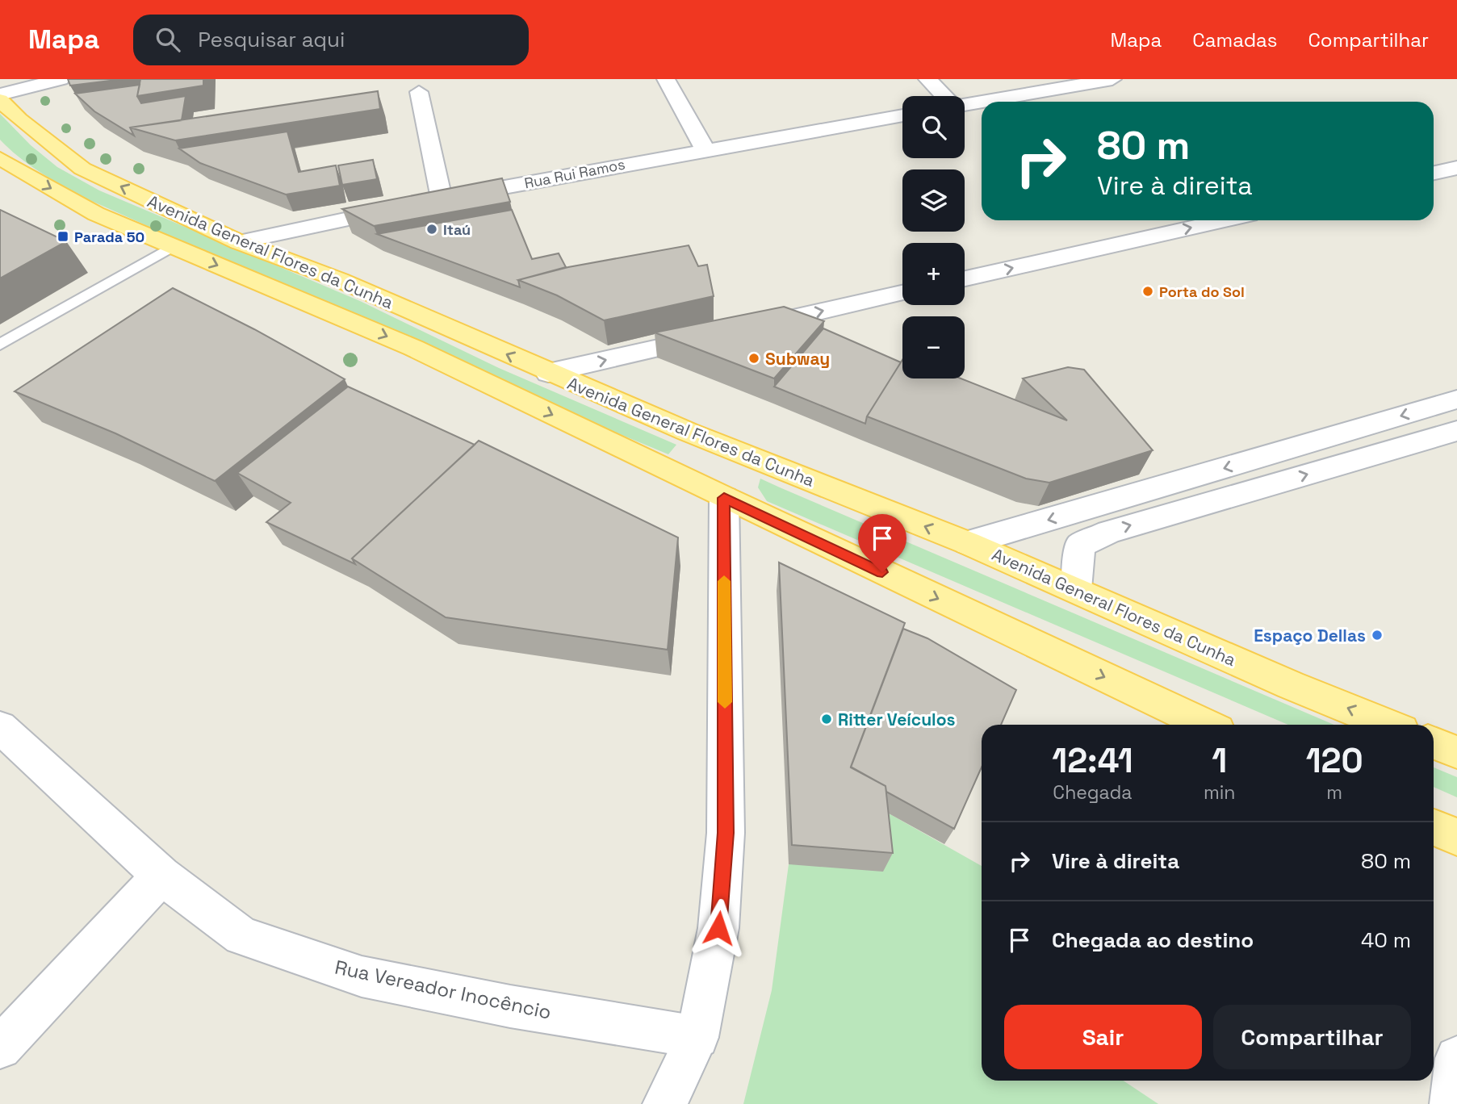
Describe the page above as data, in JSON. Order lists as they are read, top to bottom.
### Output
{
  "streets": {
    "main road": ["Avenida General Flores da Cunha"],
    "street": ["Rua Rui Ramos", "Rua Vereador Inocêncio"]
  },
  "crossings": [
    ["Rua Rui Ramos", "Avenida General Flores da Cunha"]
  ],
  "places": {
    "other": [
      "Itaú",
      "Porta do Sol",
      "Subway",
      "Espaço Dellas",
      "Ritter Veículos"
    ],
    "transit": ["Parada 50"]
  },
  "page": {
    "header": "Mapa",
    "search": "Pesquisar aqui",
    "nav": ["Mapa", "Camadas", "Compartilhar"],
    "map_buttons": ["+", "−"],
    "turn": ["80 m", "Vire à direita"],
    "eta": [
      "12:41",
      "Chegada",
      "1",
      "min",
      "120",
      "m"
    ],
    "list": [
      {
        "name": "Vire à direita",
        "value": "80 m"
      },
      {
        "name": "Chegada ao destino",
        "value": "40 m"
      }
    ],
    "buttons": ["Sair", "Compartilhar"]
  }
}
